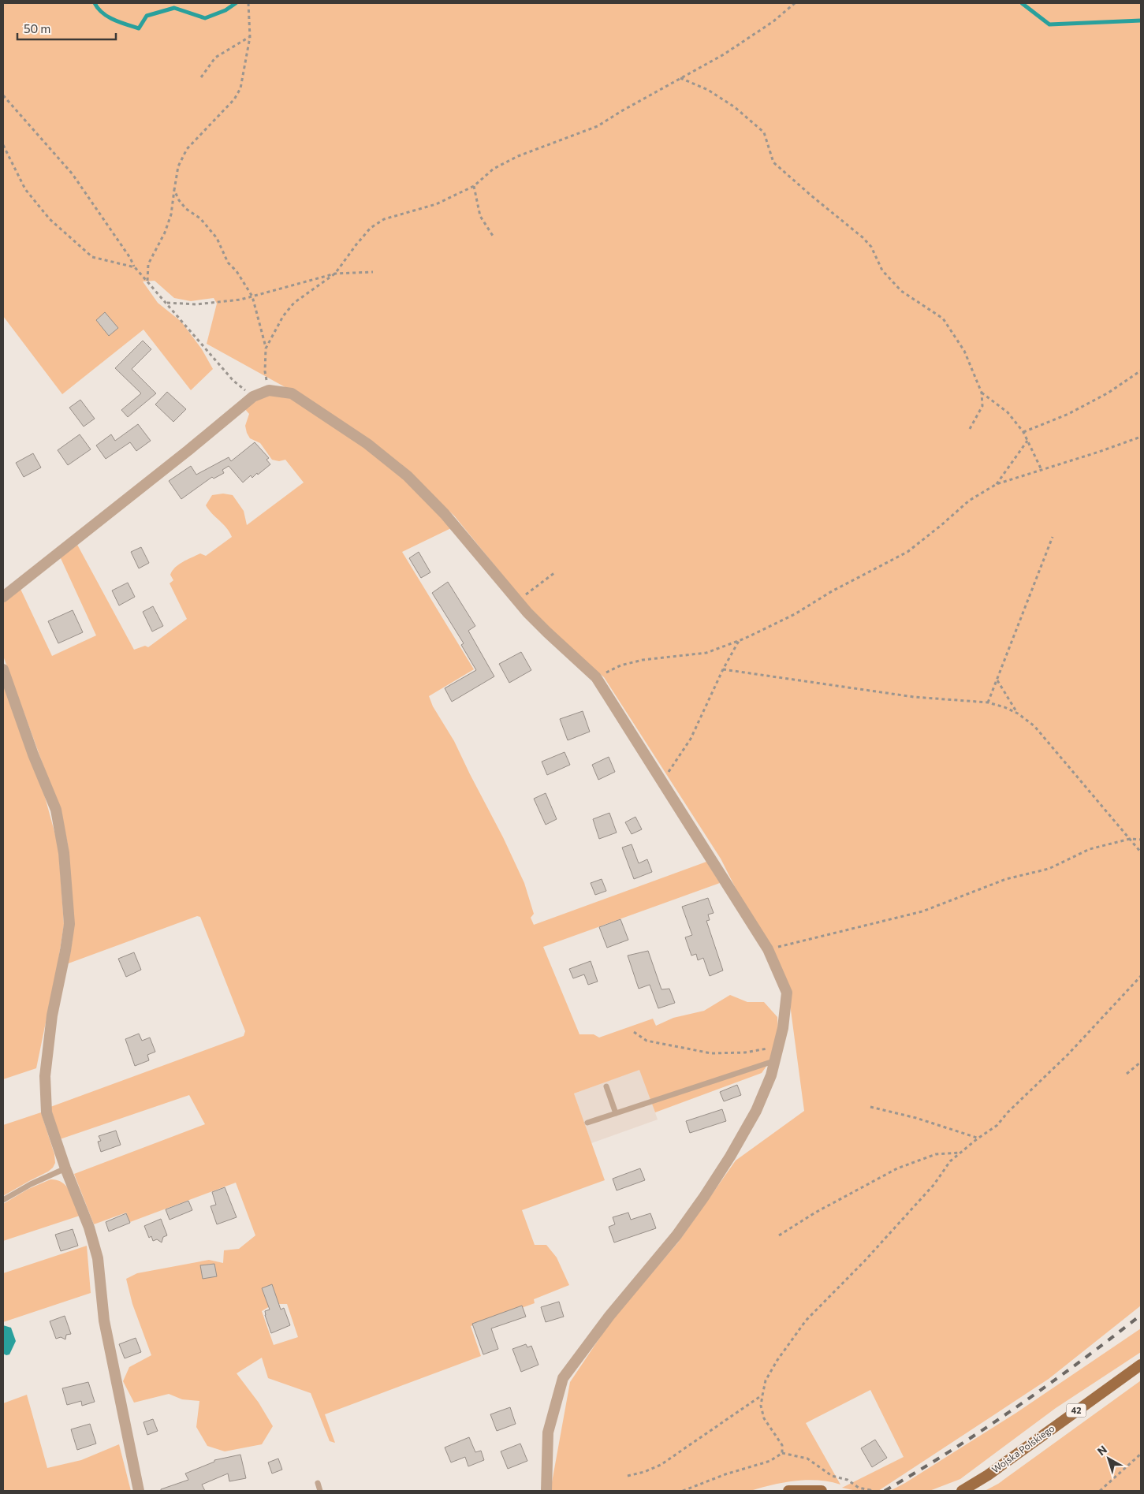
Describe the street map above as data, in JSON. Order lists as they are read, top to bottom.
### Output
{
  "streets": {
    "main road": ["42", "Wojska Polskiego"]
  },
  "scale_bar": "50 m",
  "north": "top left"
}
